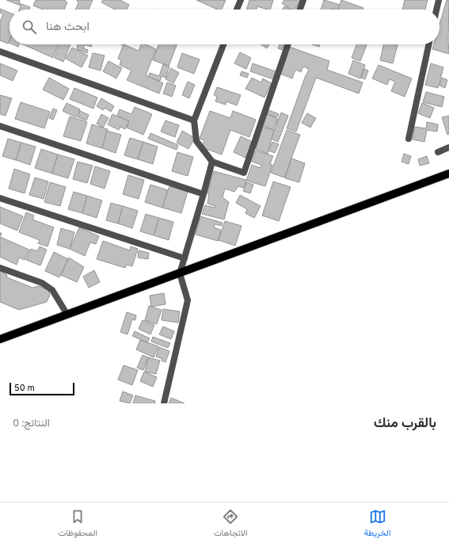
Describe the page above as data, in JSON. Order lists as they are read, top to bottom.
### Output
{
  "scale_bar": "50 m",
  "page": {
    "search": "ابحث هنا",
    "scale": "50 m",
    "heading": ["بالقرب منك", "النتائج: 0"],
    "nav": ["الخريطة", "الاتجاهات", "المحفوظات"]
  }
}
